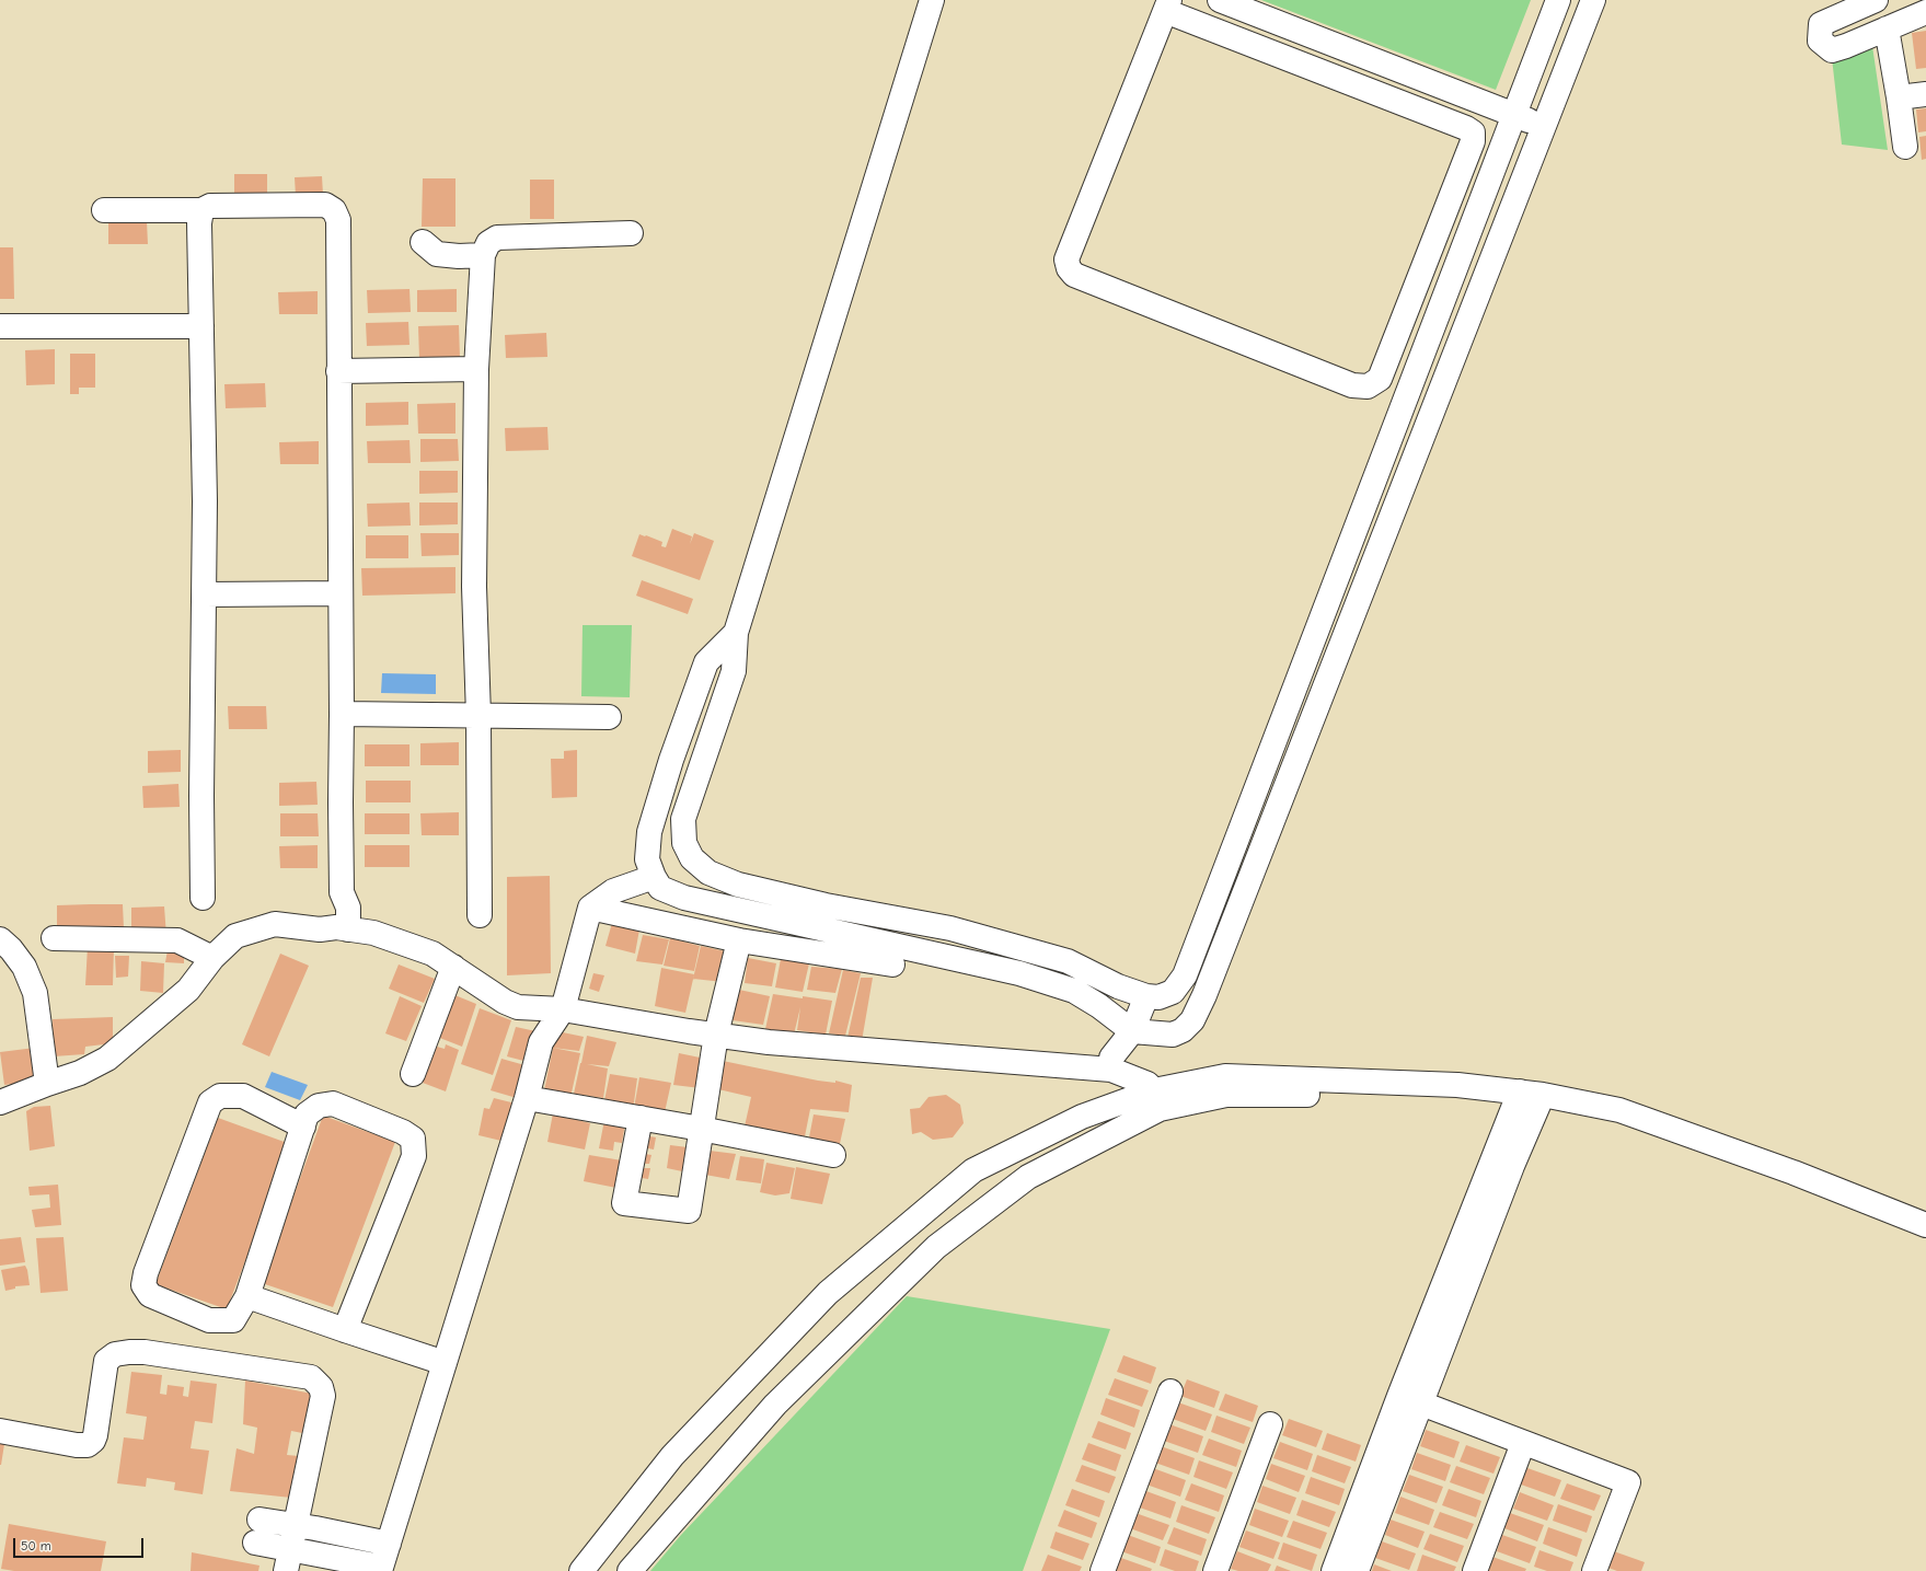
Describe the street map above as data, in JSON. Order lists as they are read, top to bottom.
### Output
{
  "scale_bar": "50 m"
}
